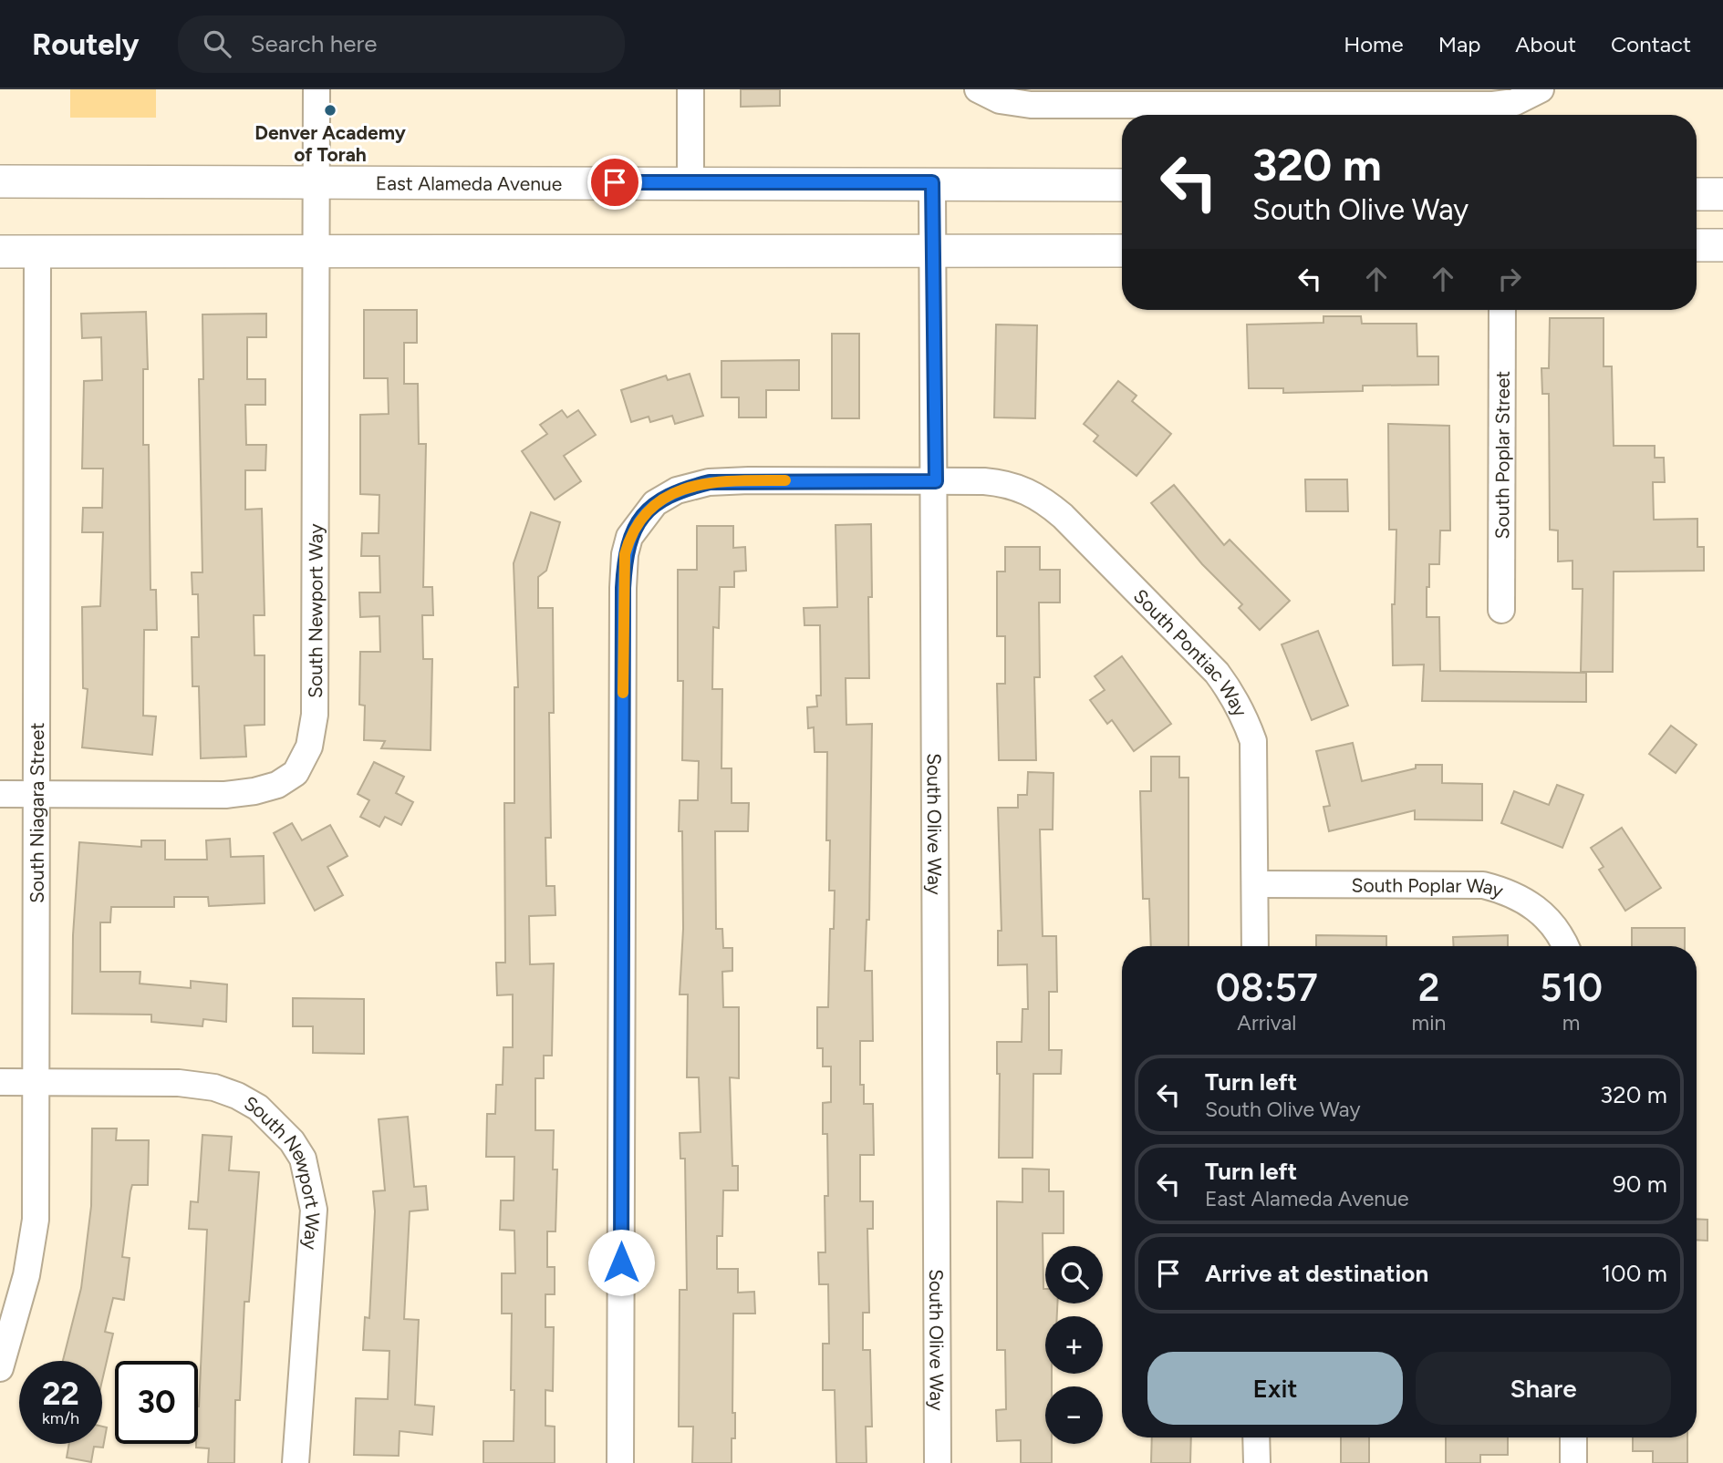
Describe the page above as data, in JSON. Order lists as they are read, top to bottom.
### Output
{
  "streets": {
    "main road": ["East Alameda Avenue"],
    "street": [
      "South Poplar Street",
      "South Newport Way",
      "South Pontiac Way",
      "South Niagara Street",
      "South Olive Way",
      "South Poplar Way"
    ]
  },
  "crossings": [
    ["East Alameda Avenue", "South Newport Way"],
    ["East Alameda Avenue", "South Olive Way"],
    ["South Newport Way", "South Niagara Street"],
    ["South Pontiac Way", "South Olive Way"],
    ["South Pontiac Way", "South Poplar Way"]
  ],
  "places": ["Denver Academy of Torah"],
  "page": {
    "header": "Routely",
    "search": "Search here",
    "nav": [
      "Home",
      "Map",
      "About",
      "Contact"
    ],
    "turn": ["320 m", "South Olive Way"],
    "eta": [
      "08:57",
      "Arrival",
      "2",
      "min",
      "510",
      "m"
    ],
    "list": [
      {
        "name": "Turn left",
        "note": "South Olive Way",
        "value": "320 m"
      },
      {
        "name": "Turn left",
        "note": "East Alameda Avenue",
        "value": "90 m"
      },
      {
        "name": "Arrive at destination",
        "value": "100 m"
      }
    ],
    "map_buttons": ["+", "−"],
    "buttons": ["Exit", "Share"],
    "speed": "22 km/h",
    "limit": "30"
  }
}
